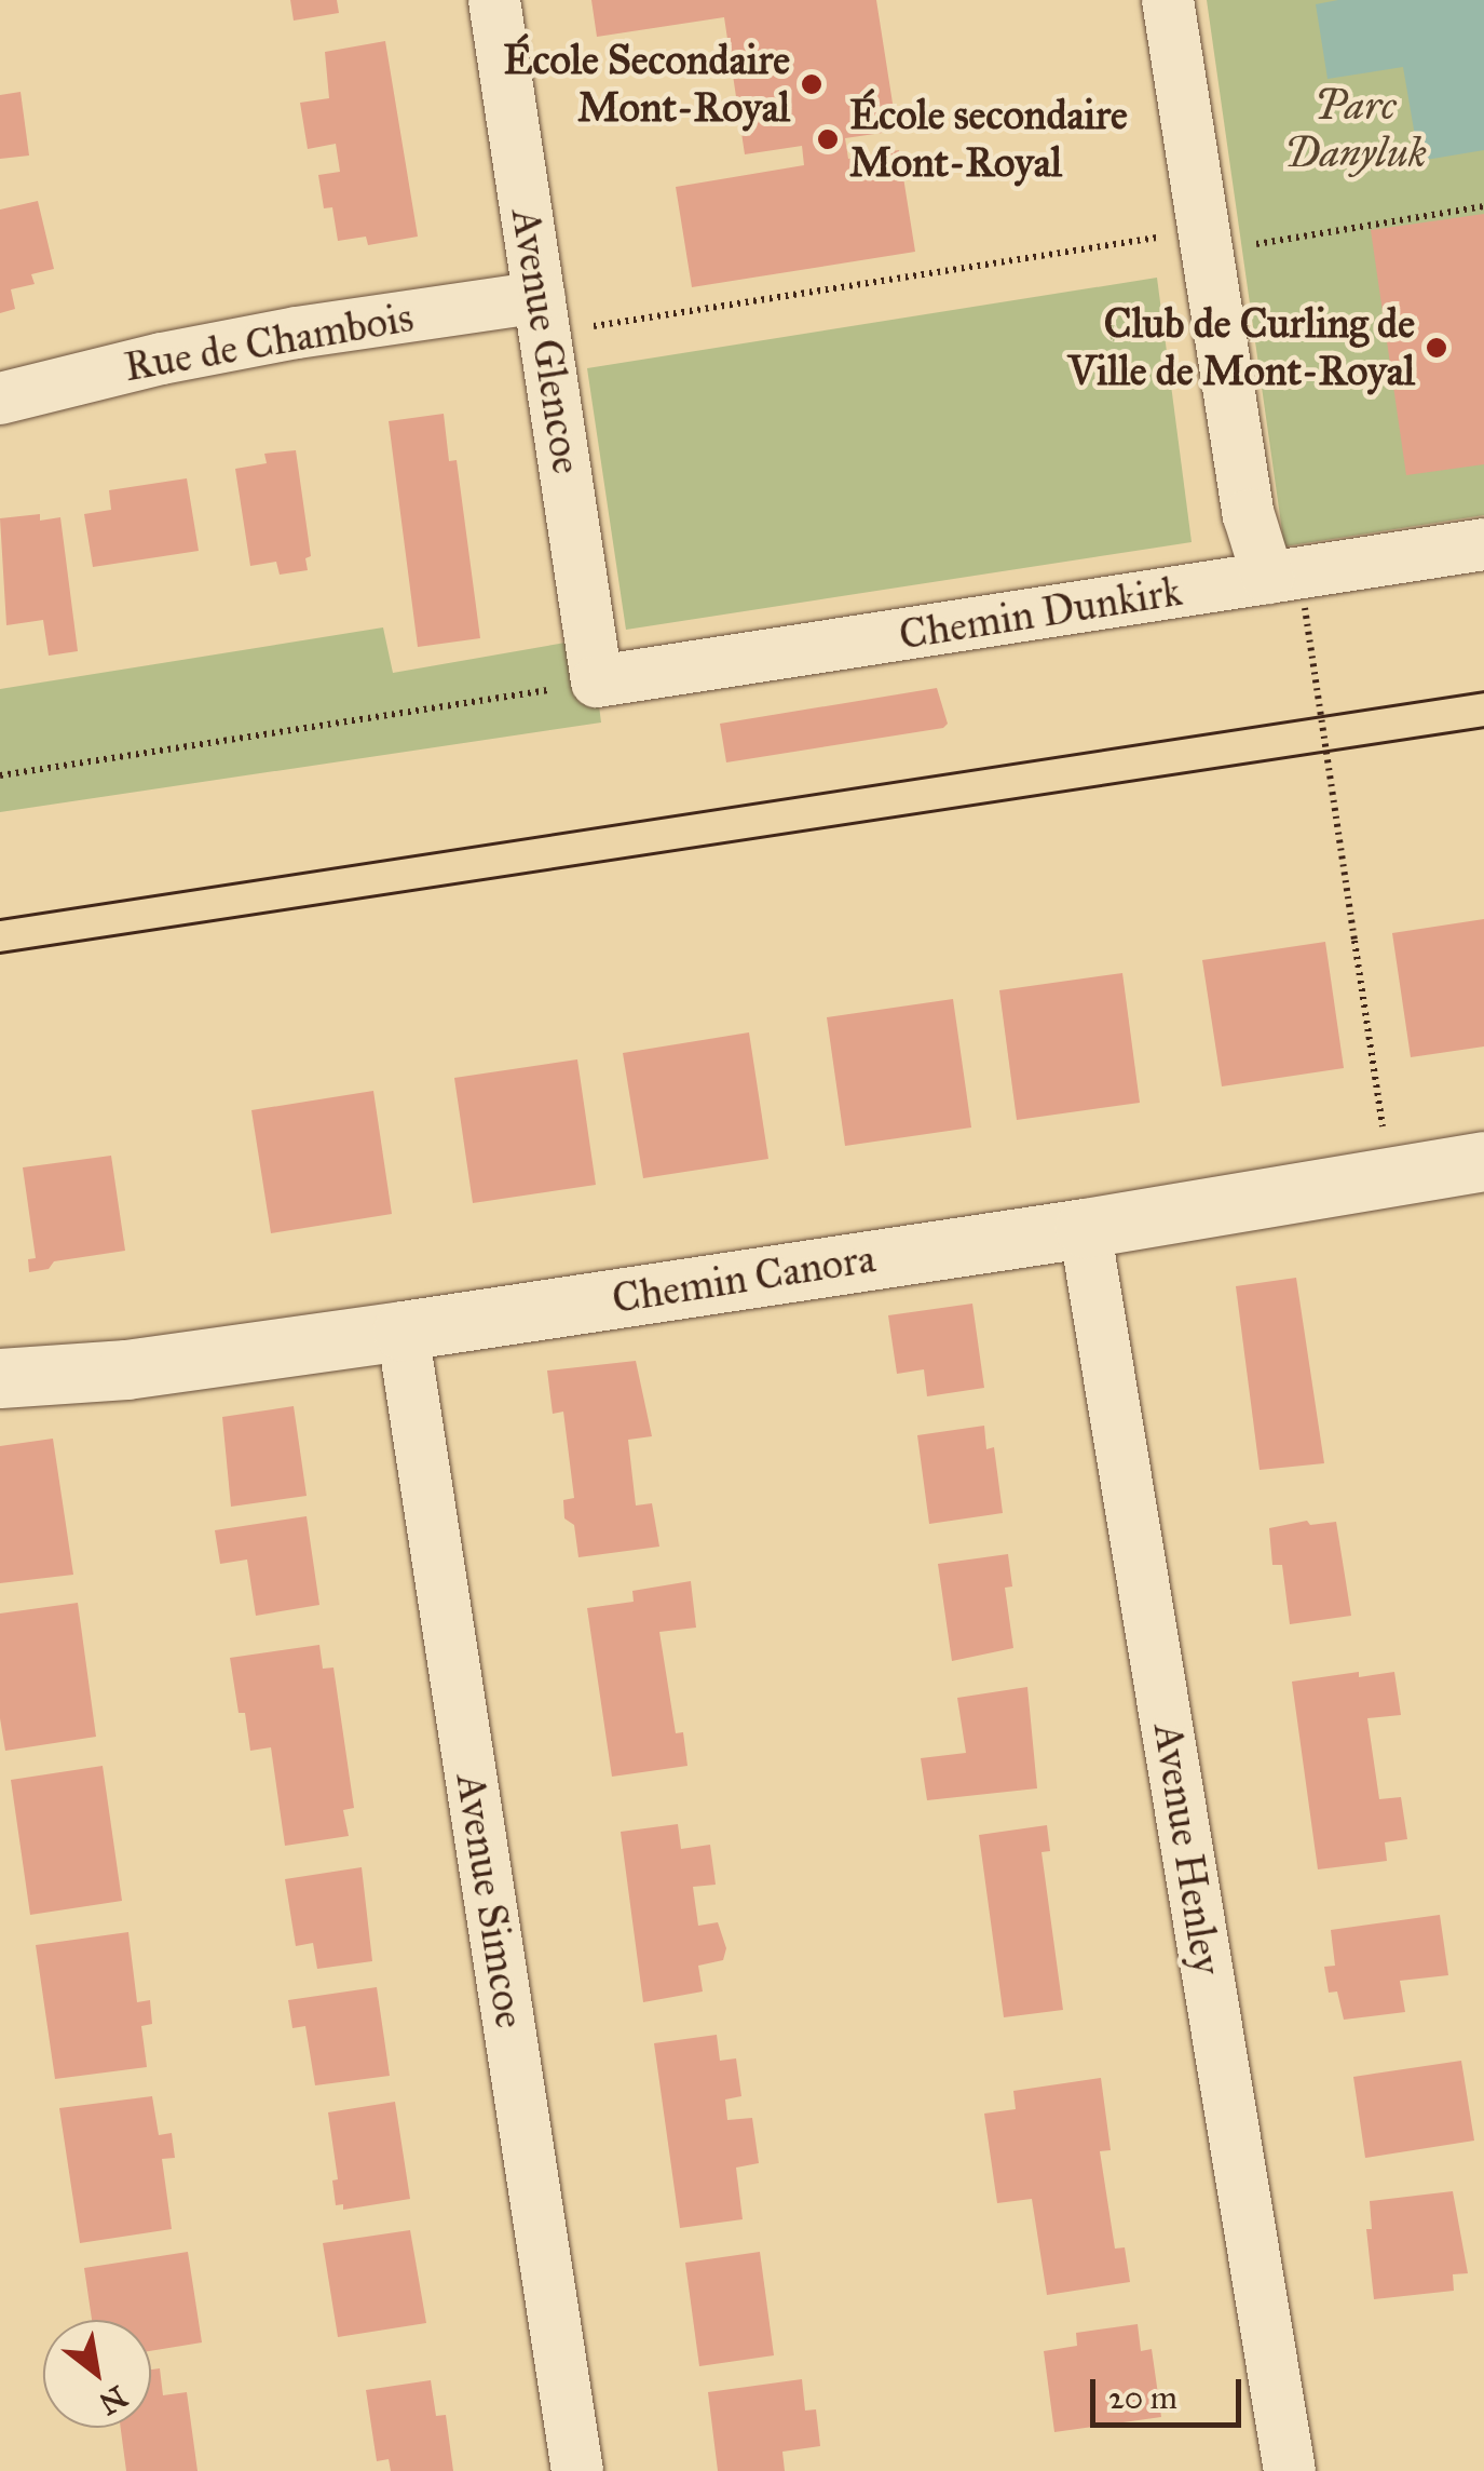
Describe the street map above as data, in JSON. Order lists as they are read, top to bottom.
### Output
{
  "streets": {
    "street": [
      "Avenue Glencoe",
      "Rue de Chambois",
      "Chemin Dunkirk",
      "Chemin Canora",
      "Avenue Henley",
      "Avenue Simcoe"
    ]
  },
  "crossings": [
    ["Avenue Glencoe", "Rue de Chambois"],
    ["Avenue Glencoe", "Chemin Dunkirk"],
    ["Chemin Canora", "Avenue Henley"],
    ["Chemin Canora", "Avenue Simcoe"]
  ],
  "parks": ["Parc Danyluk"],
  "places": ["École Secondaire Mont-Royal", "École secondaire Mont-Royal", "Club de Curling de Ville de Mont-Royal"],
  "scale_bar": "20 m",
  "north": "bottom right"
}
